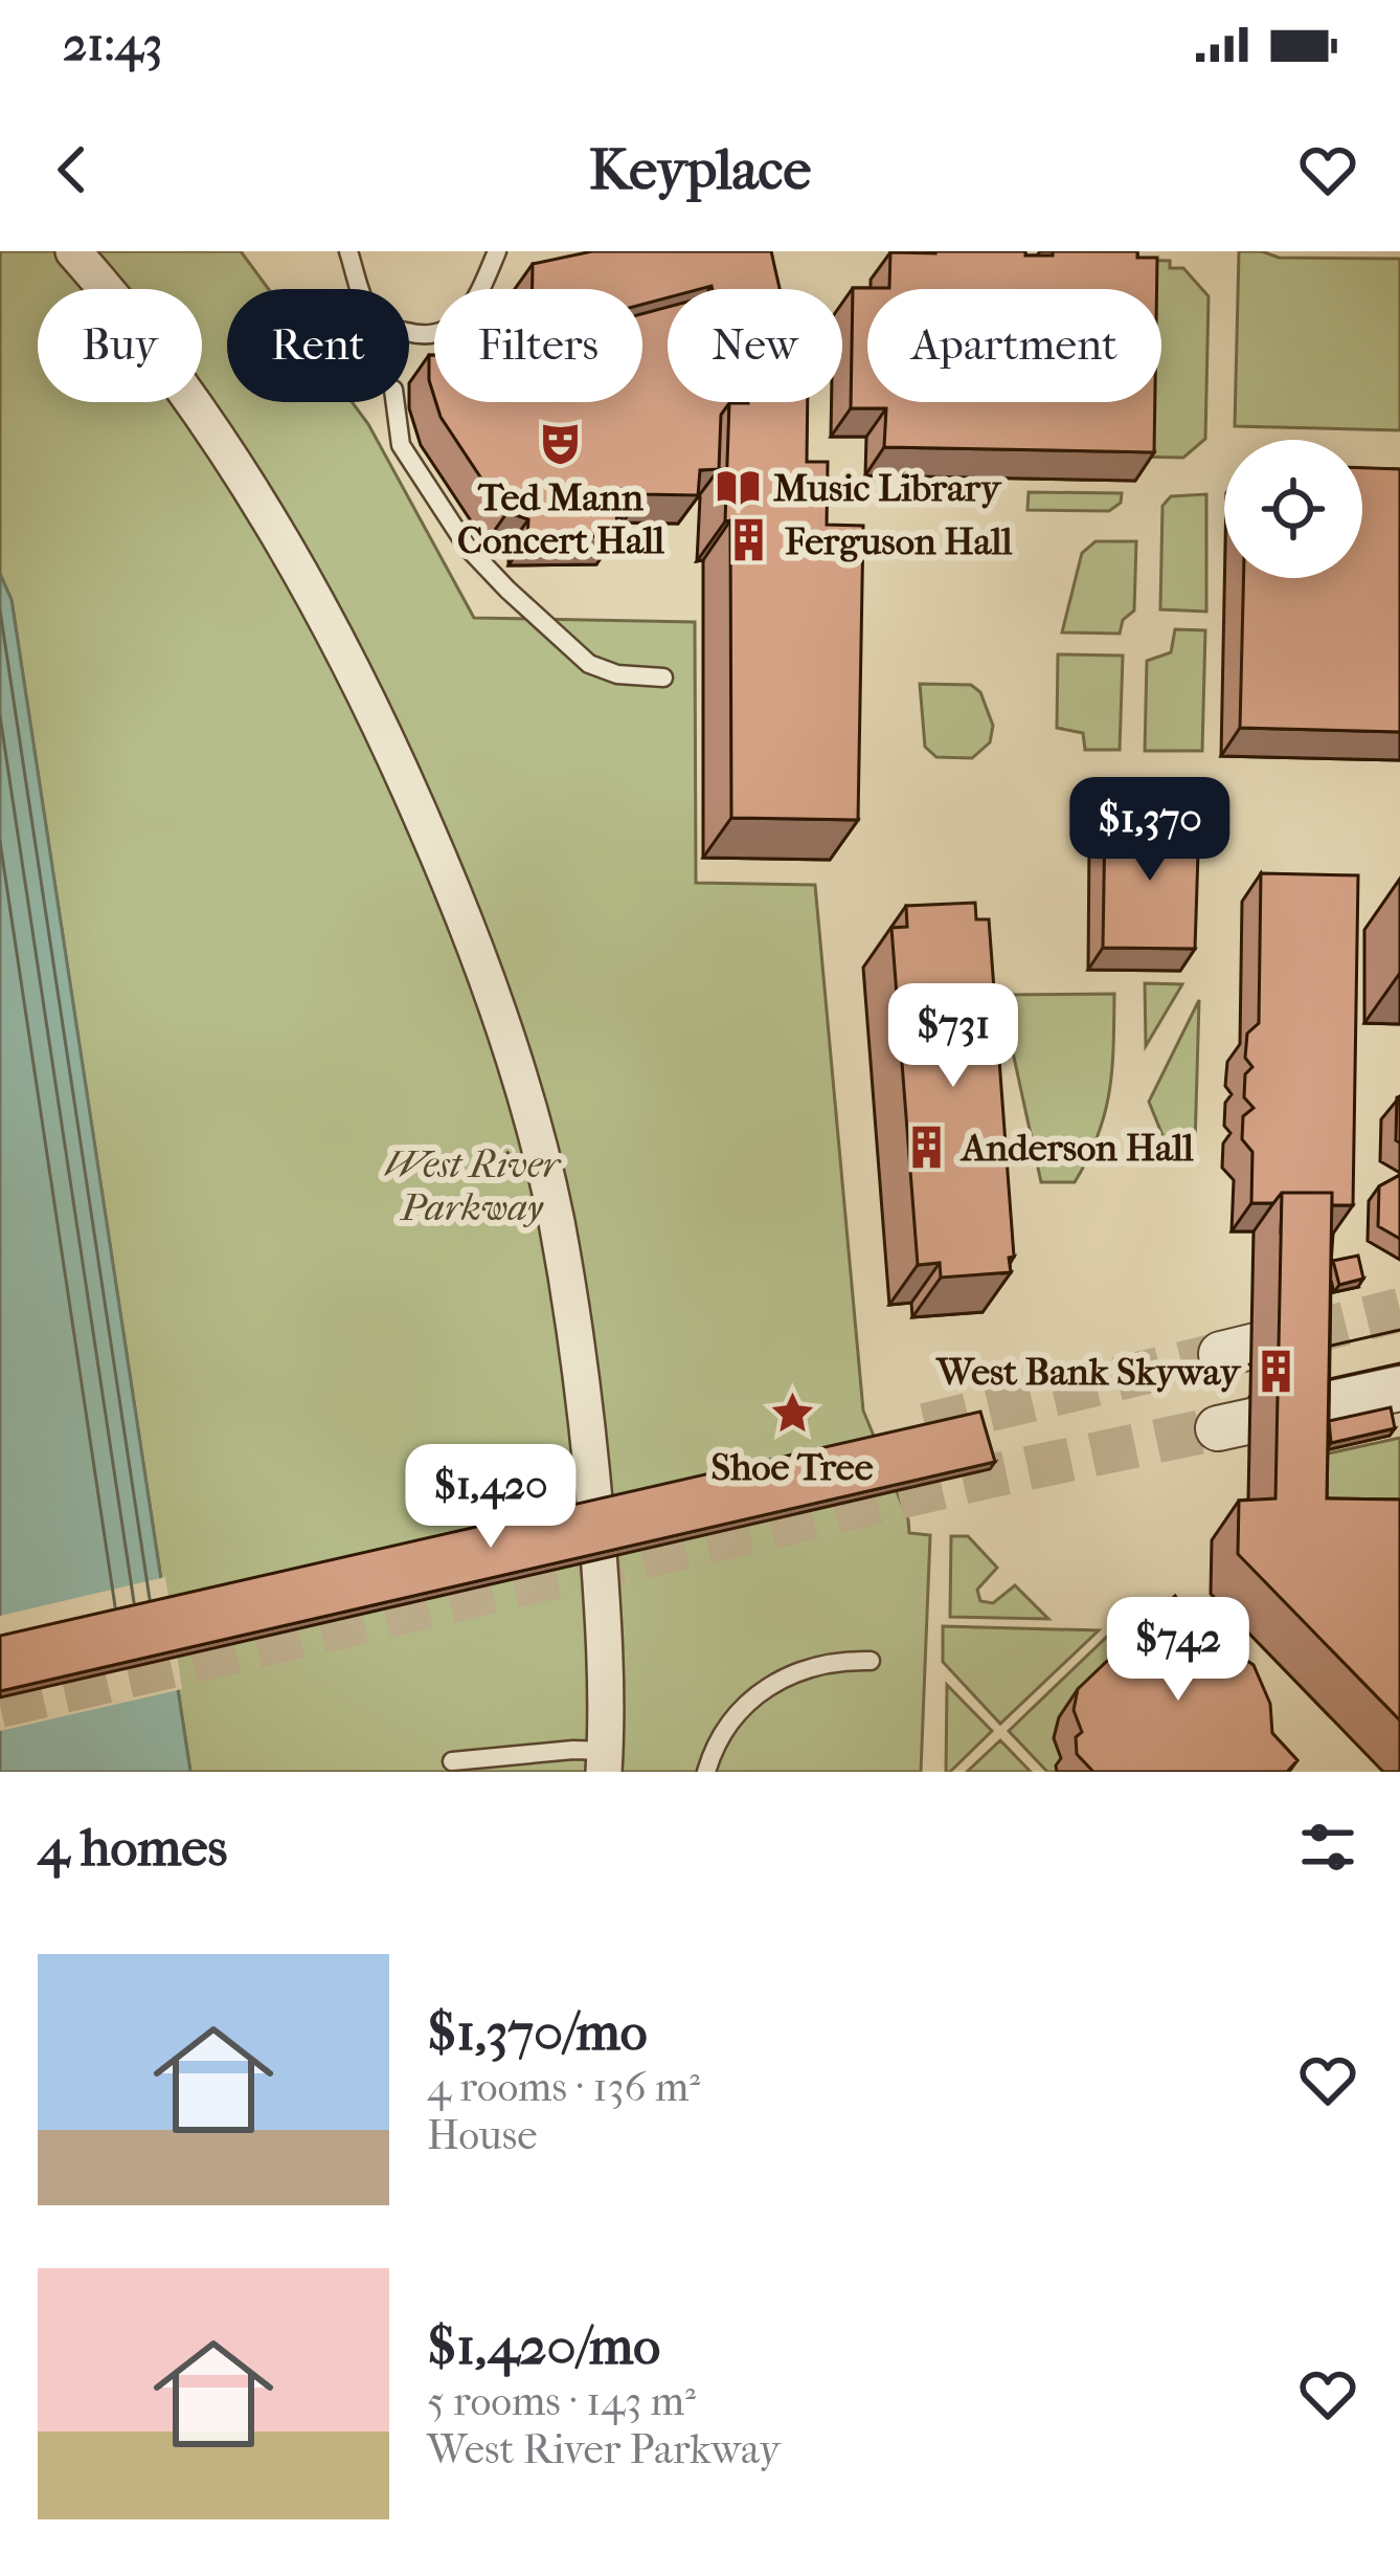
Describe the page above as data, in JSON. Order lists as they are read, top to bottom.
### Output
{
  "parks": ["West River Parkway"],
  "places": {
    "theatre": ["Ted Mann Concert Hall"],
    "library": ["Music Library"],
    "building": ["Ferguson Hall", "Anderson Hall", "West Bank Skyway"],
    "place": ["Shoe Tree"]
  },
  "page": {
    "status": "21:43",
    "header": "Keyplace",
    "chip": [
      "Buy",
      "Rent",
      "Filters",
      "New",
      "Apartment"
    ],
    "price": [
      "$1,370",
      "$731",
      "$1,420",
      "$742"
    ],
    "heading": "4 homes",
    "list": [
      {
        "name": "$1,370/mo",
        "note": "4 rooms · 136 m² · House"
      },
      {
        "name": "$1,420/mo",
        "note": "5 rooms · 143 m² · West River Parkway"
      }
    ]
  }
}
